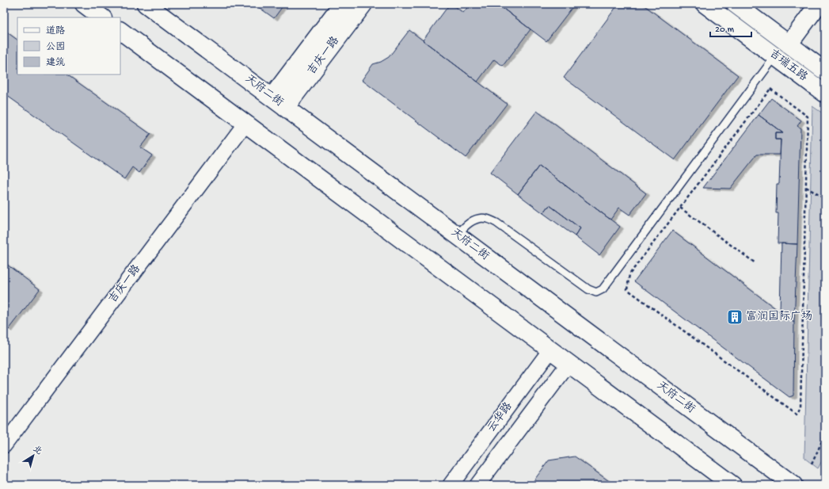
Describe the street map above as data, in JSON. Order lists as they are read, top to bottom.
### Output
{
  "streets": {
    "main road": ["吉庆一路", "吉瑞五路", "天府二街"],
    "street": ["云华路"]
  },
  "crossings": [
    ["吉庆一路", "天府二街"]
  ],
  "places": {
    "building": ["富润国际广场"]
  },
  "legend": ["道路", "公园", "建筑"],
  "scale_bar": "20 m",
  "north": "top right"
}
